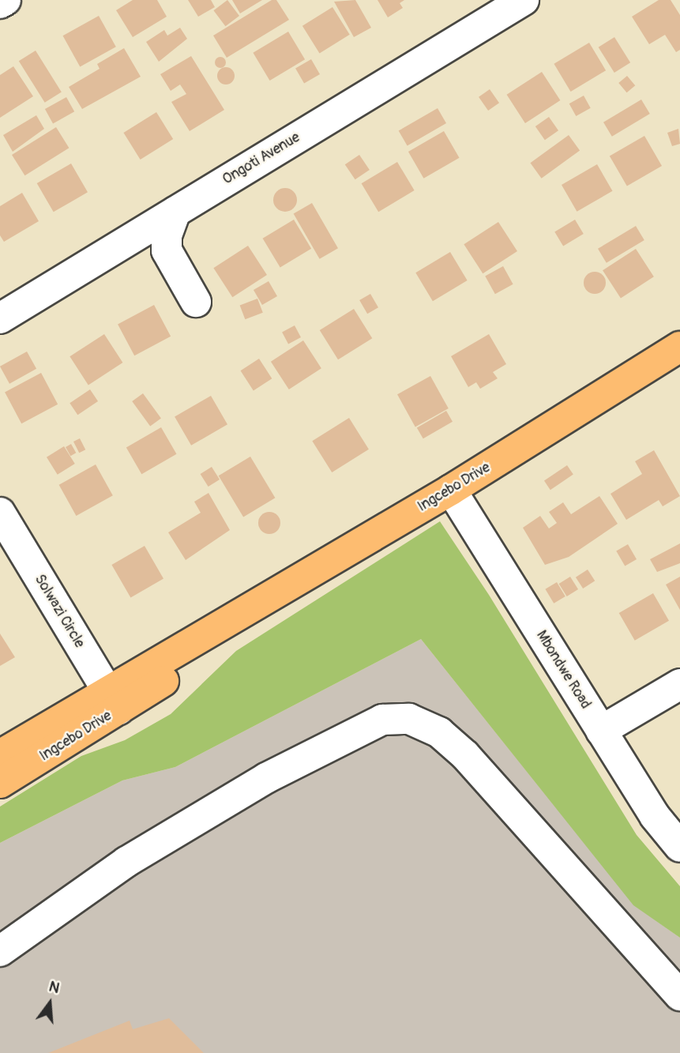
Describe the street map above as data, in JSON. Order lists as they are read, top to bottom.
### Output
{
  "streets": {
    "main road": ["Ingcebo Drive"],
    "street": ["Ongoti Avenue", "Solwazi Circle", "Mbondwe Road"]
  },
  "crossings": [
    ["Ingcebo Drive", "Solwazi Circle"],
    ["Ingcebo Drive", "Mbondwe Road"]
  ],
  "north": "top"
}
